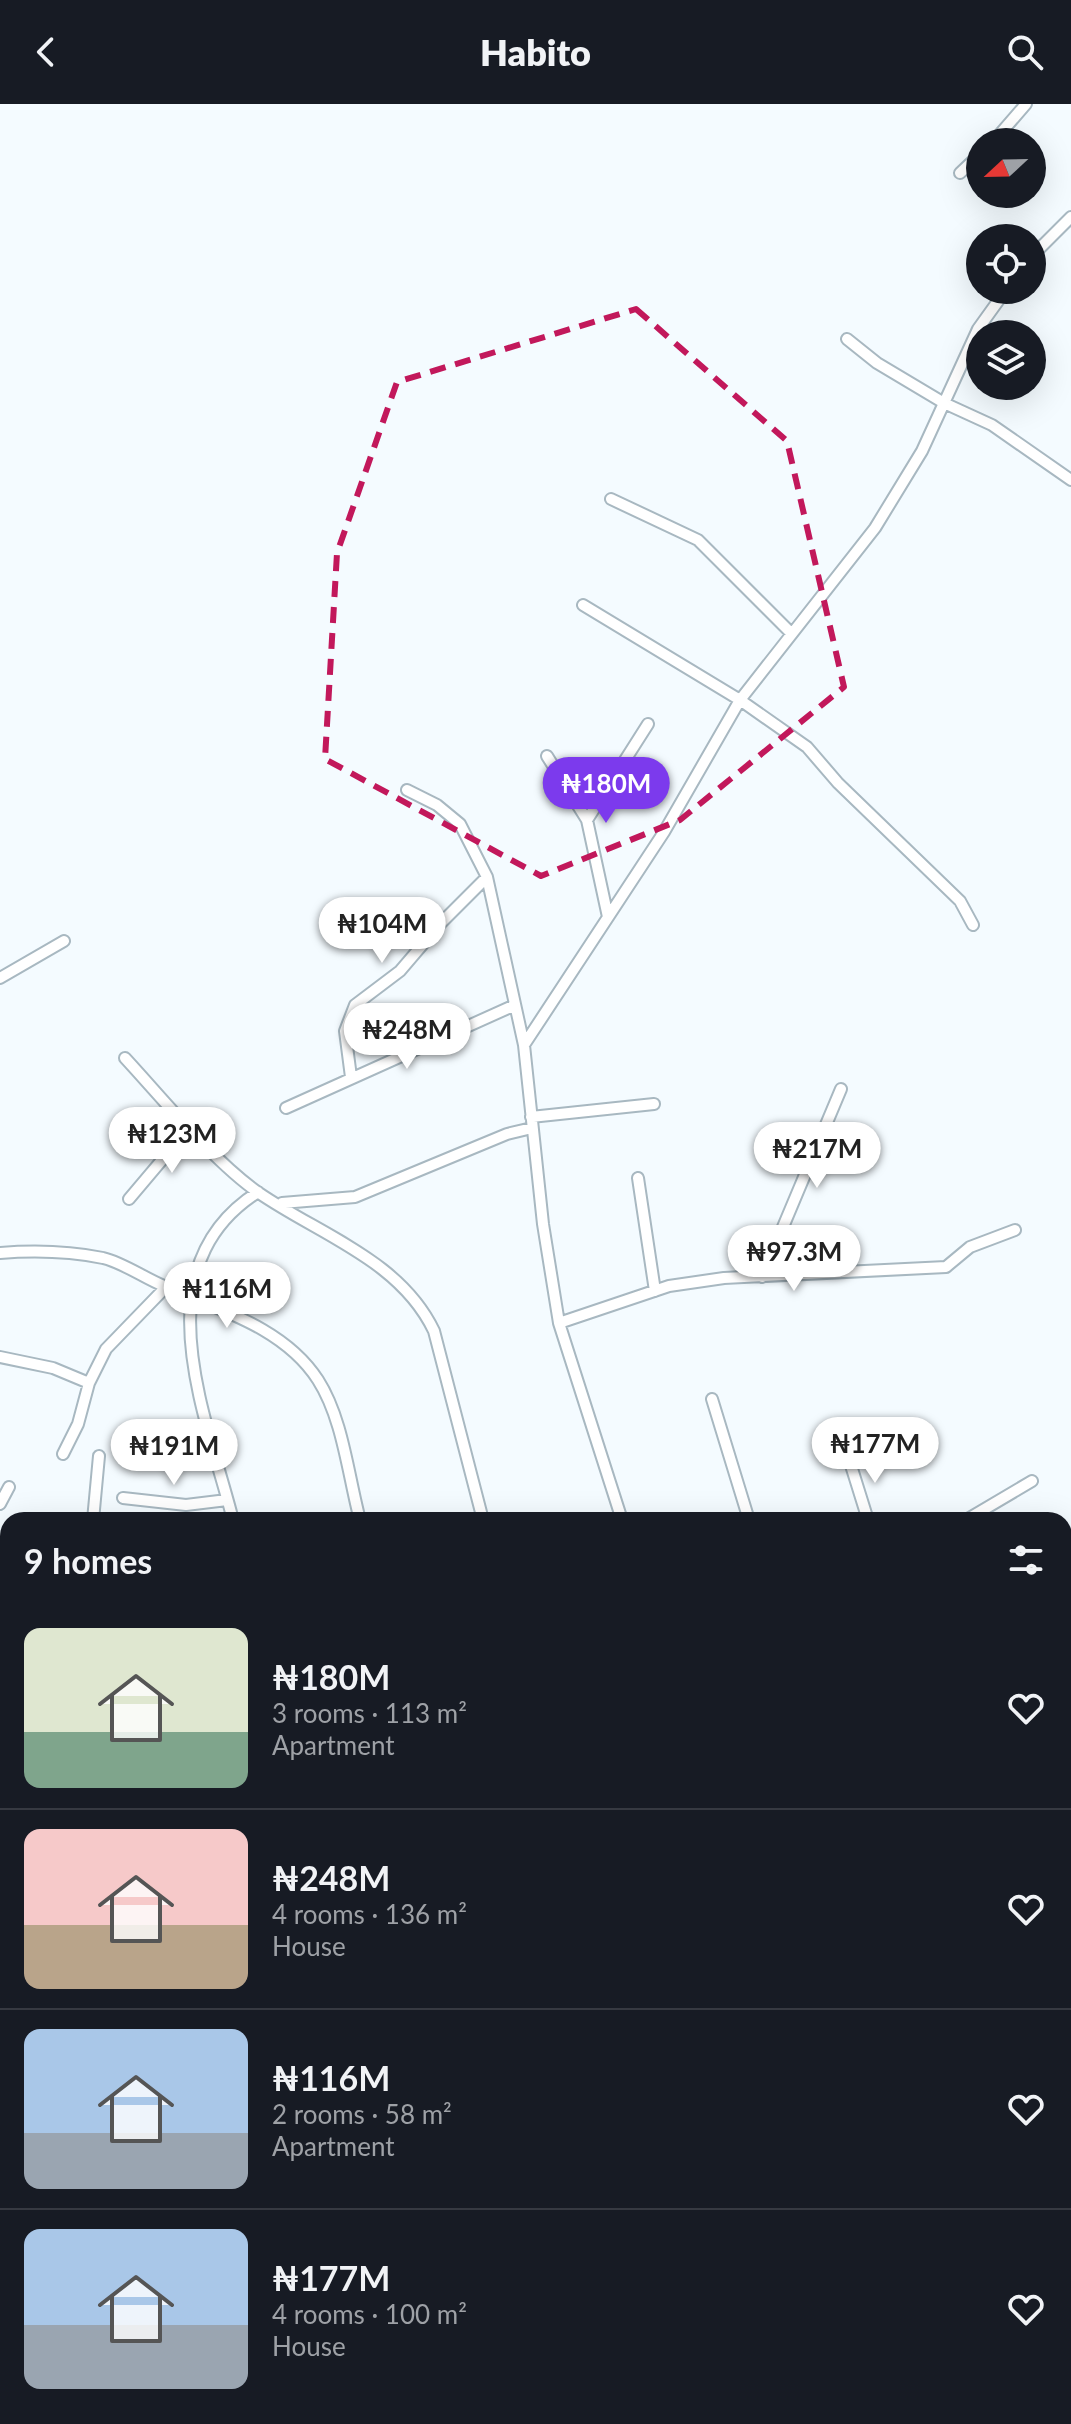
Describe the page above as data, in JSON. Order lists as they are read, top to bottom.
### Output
{
  "north": "left",
  "page": {
    "header": "Habito",
    "price": [
      "₦180M",
      "₦104M",
      "₦248M",
      "₦123M",
      "₦217M",
      "₦97.3M",
      "₦116M",
      "₦177M",
      "₦191M"
    ],
    "heading": "9 homes",
    "list": [
      {
        "name": "₦180M",
        "note": "3 rooms · 113 m² · Apartment"
      },
      {
        "name": "₦248M",
        "note": "4 rooms · 136 m² · House"
      },
      {
        "name": "₦116M",
        "note": "2 rooms · 58 m² · Apartment"
      },
      {
        "name": "₦177M",
        "note": "4 rooms · 100 m² · House"
      }
    ]
  }
}
